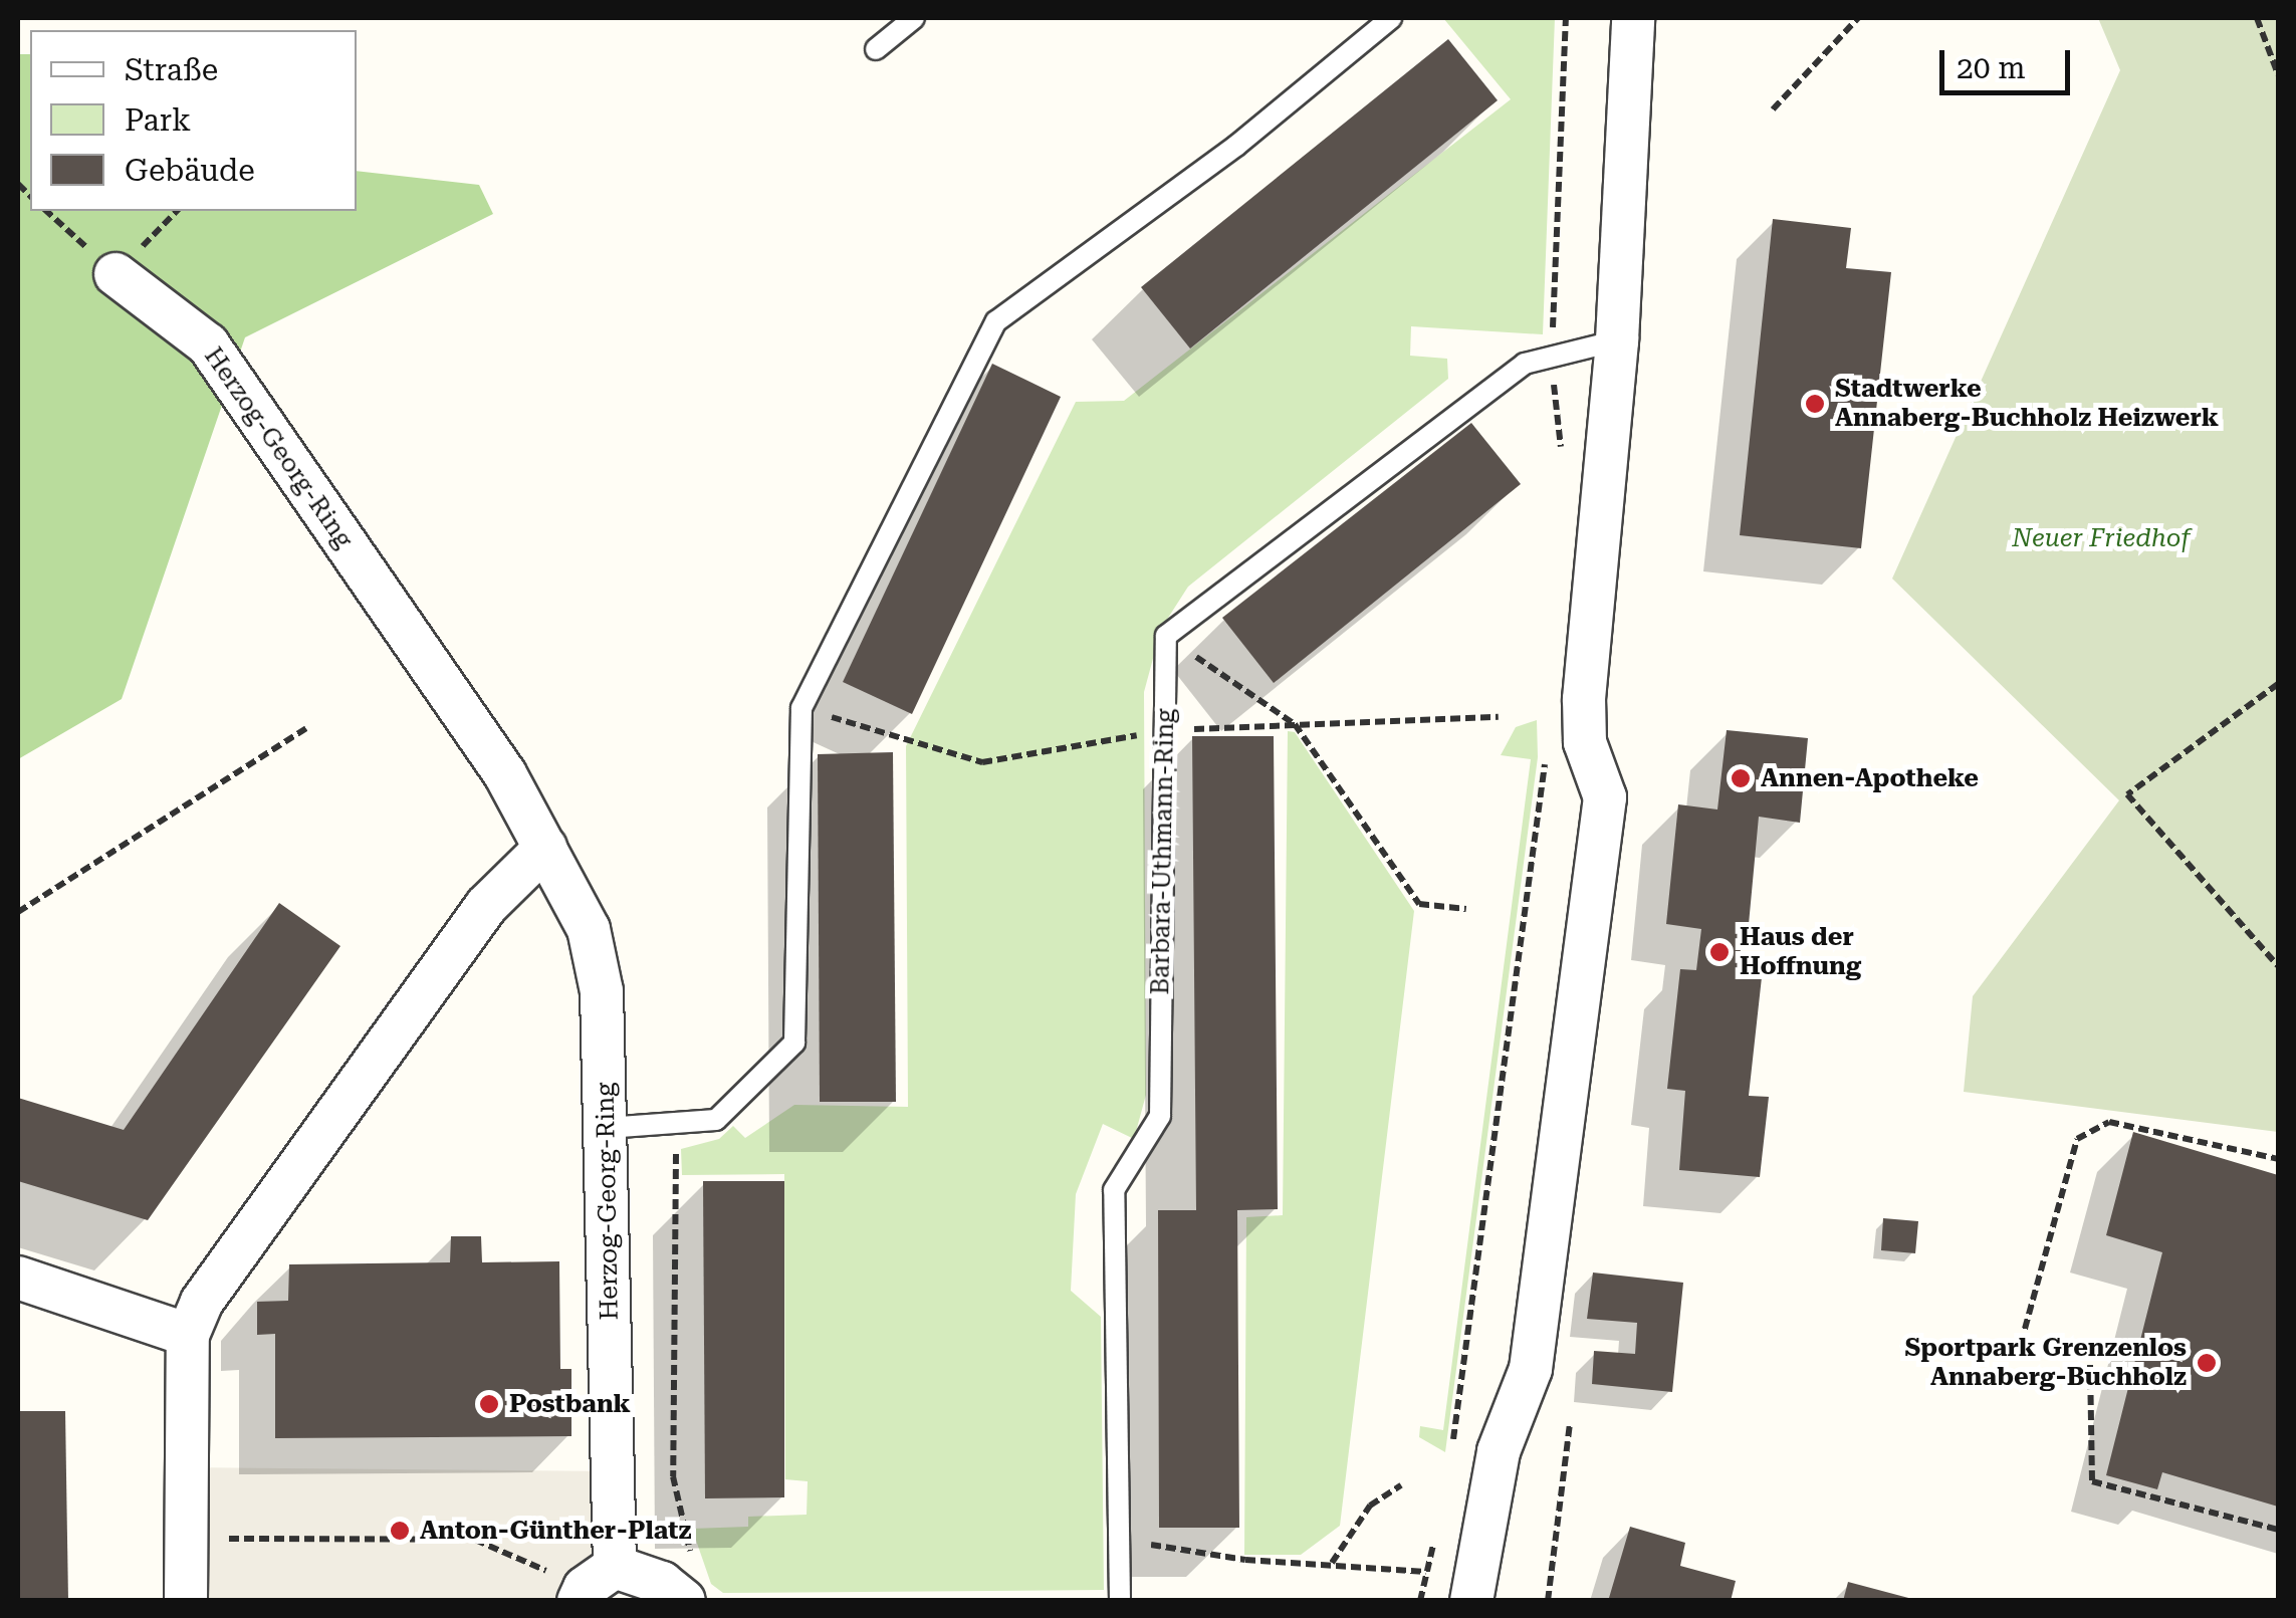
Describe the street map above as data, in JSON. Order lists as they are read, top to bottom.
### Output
{
  "streets": {
    "street": ["Herzog-Georg-Ring"],
    "lane": ["Barbara-Uthmann-Ring"]
  },
  "parks": ["Neuer Friedhof"],
  "places": [
    "Stadtwerke Annaberg-Buchholz Heizwerk",
    "Annen-Apotheke",
    "Haus der Hoffnung",
    "Sportpark Grenzenlos Annaberg-Buchholz",
    "Postbank",
    "Anton-Günther-Platz"
  ],
  "legend": ["Straße", "Park", "Gebäude"],
  "scale_bar": "20 m"
}
